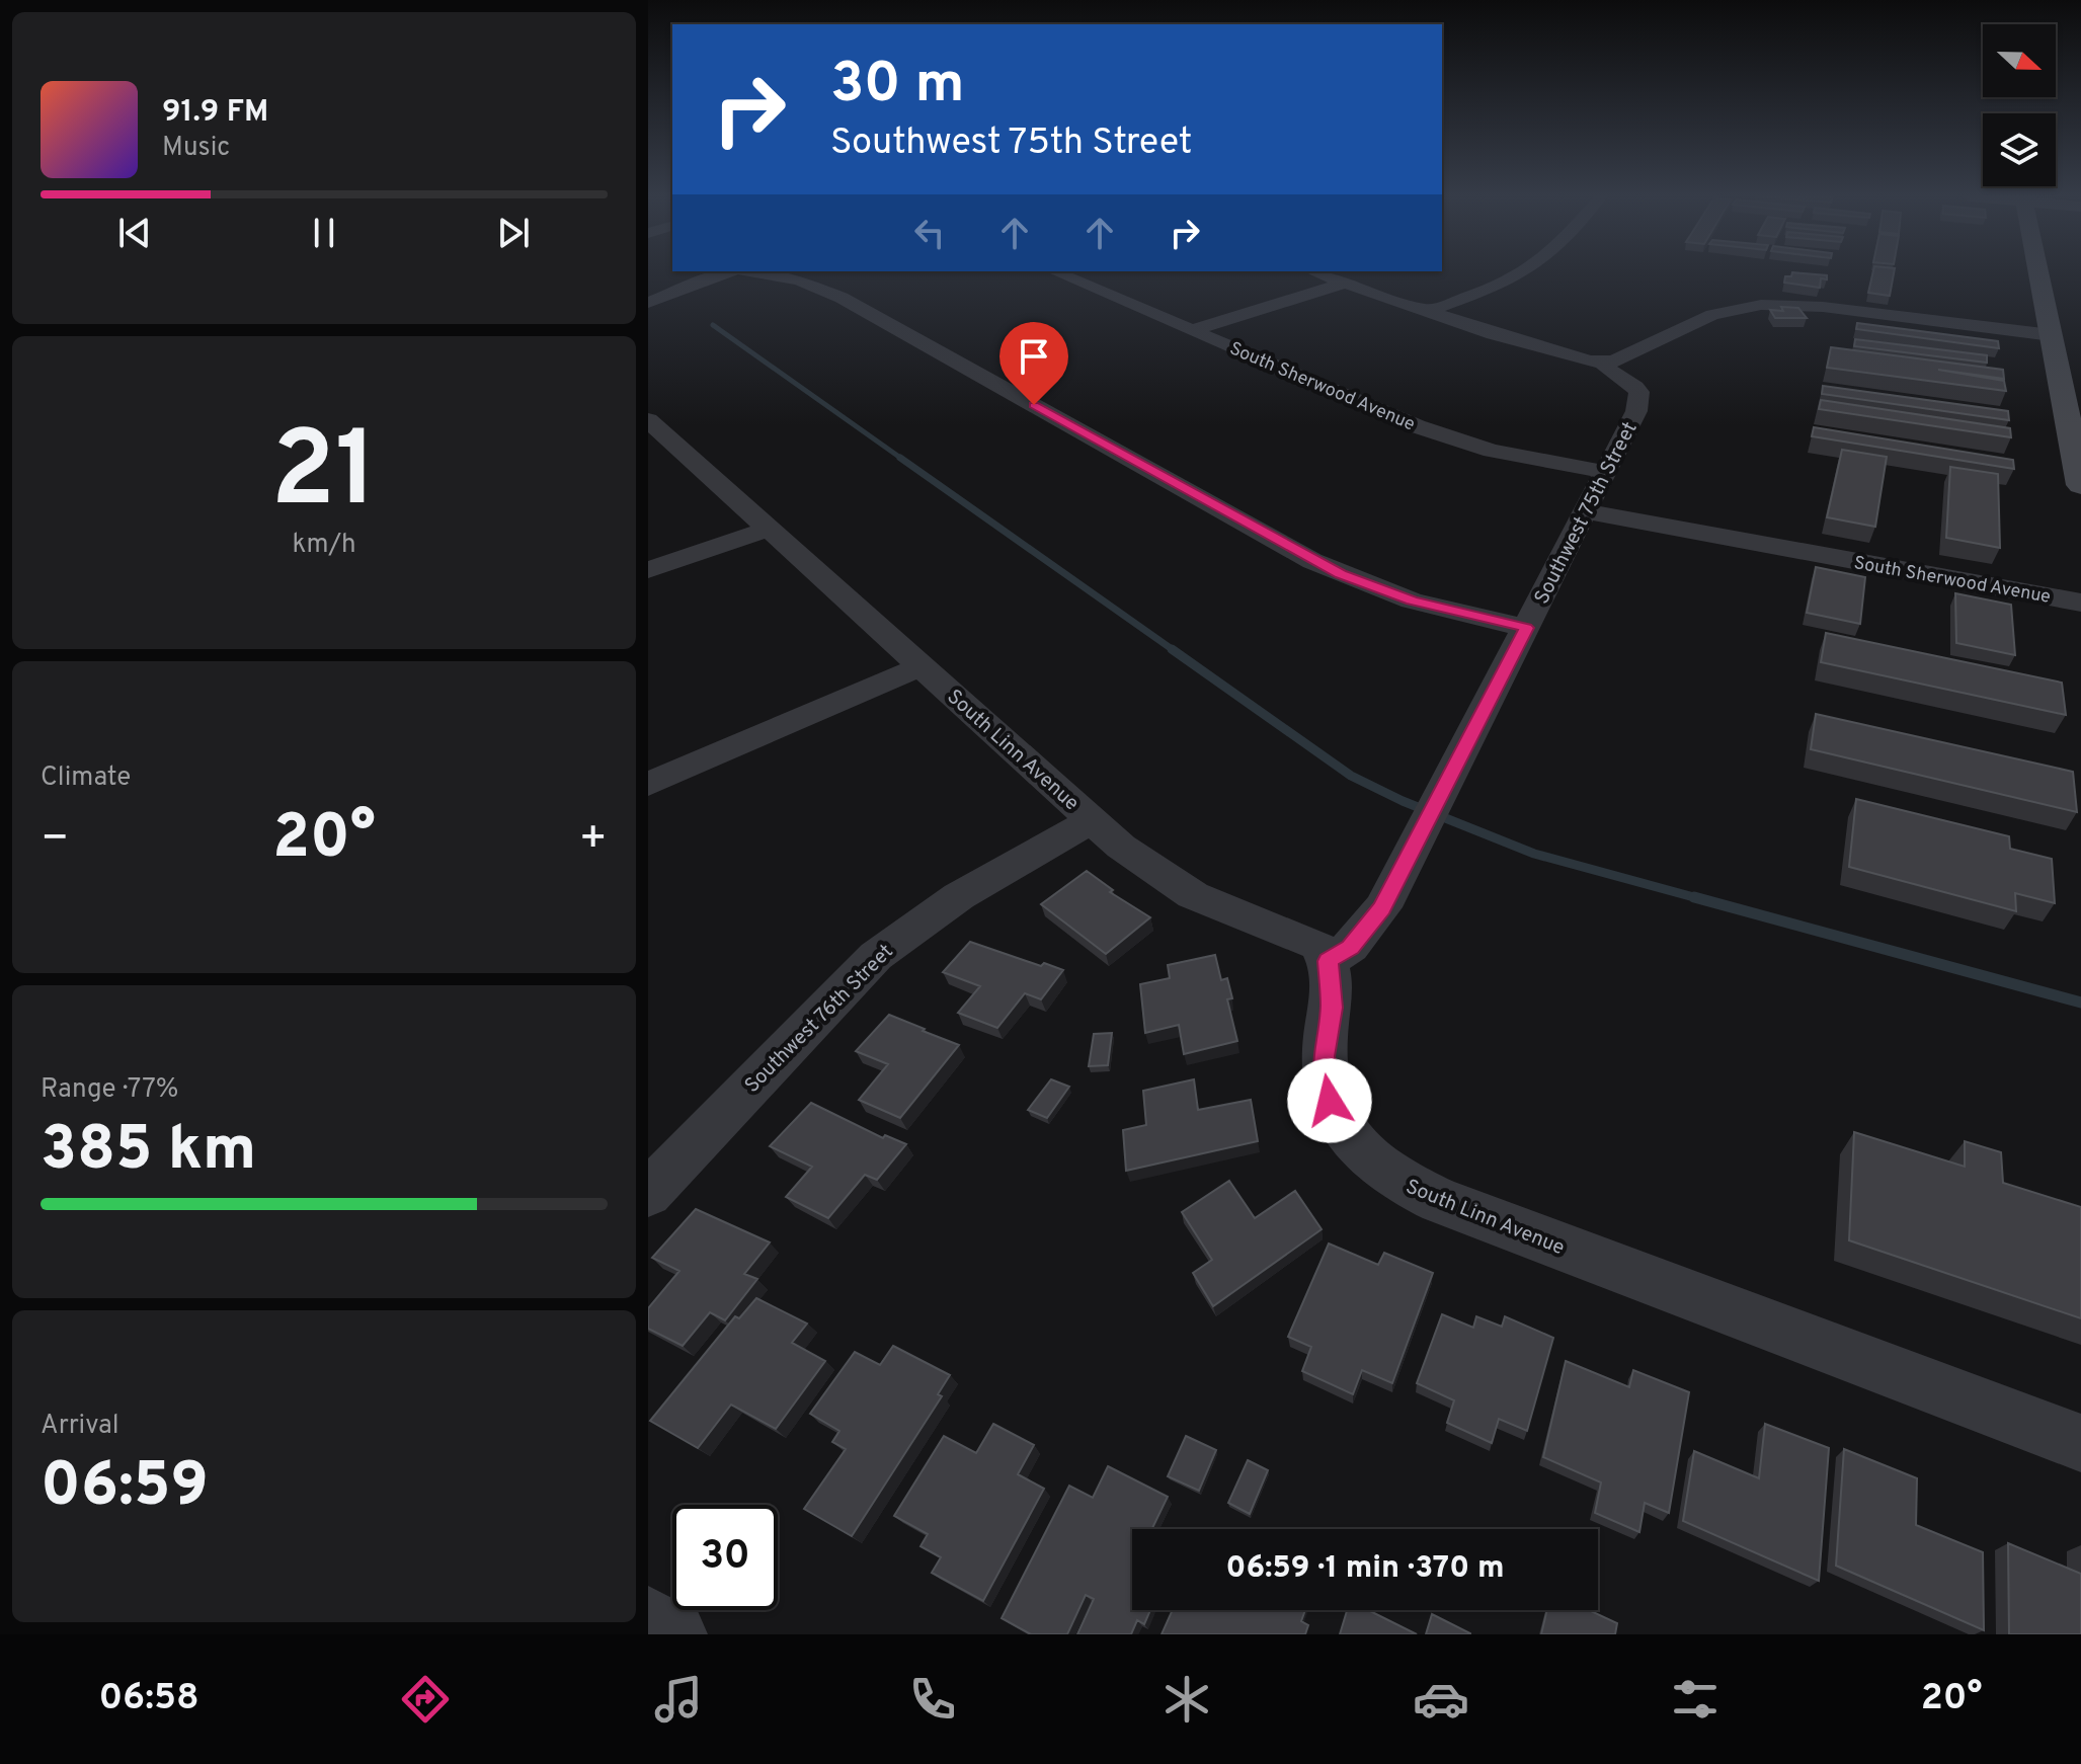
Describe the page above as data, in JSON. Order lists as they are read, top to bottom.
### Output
{
  "streets": {
    "street": [
      "South Sherwood Avenue",
      "Southwest 75th Street",
      "South Linn Avenue",
      "Southwest 76th Street"
    ]
  },
  "crossings": [
    ["South Sherwood Avenue", "Southwest 75th Street"],
    ["Southwest 75th Street", "South Linn Avenue"],
    ["South Linn Avenue", "Southwest 76th Street"]
  ],
  "north": "right",
  "page": {
    "turn": ["30 m", "Southwest 75th Street"],
    "song": ["91.9 FM", "Music"],
    "tile": [
      ["21", "km/h"],
      "Climate",
      ["Range · 77%", "385 km"],
      ["Arrival", "06:59"]
    ],
    "heat": ["−", "20°", "+"],
    "limit": "30",
    "trip": "06:59 · 1 min · 370 m",
    "tabs": ["06:58", "20°"]
  }
}
